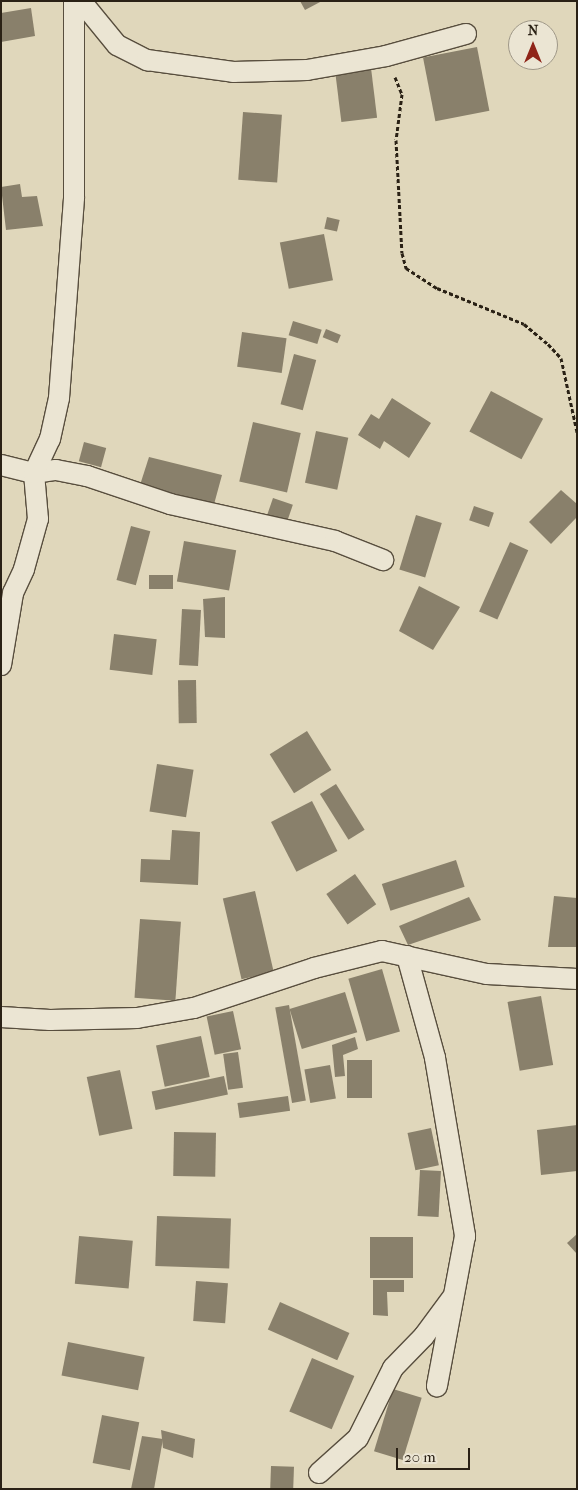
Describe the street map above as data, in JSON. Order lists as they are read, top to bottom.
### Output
{
  "scale_bar": "20 m",
  "north": "top"
}
